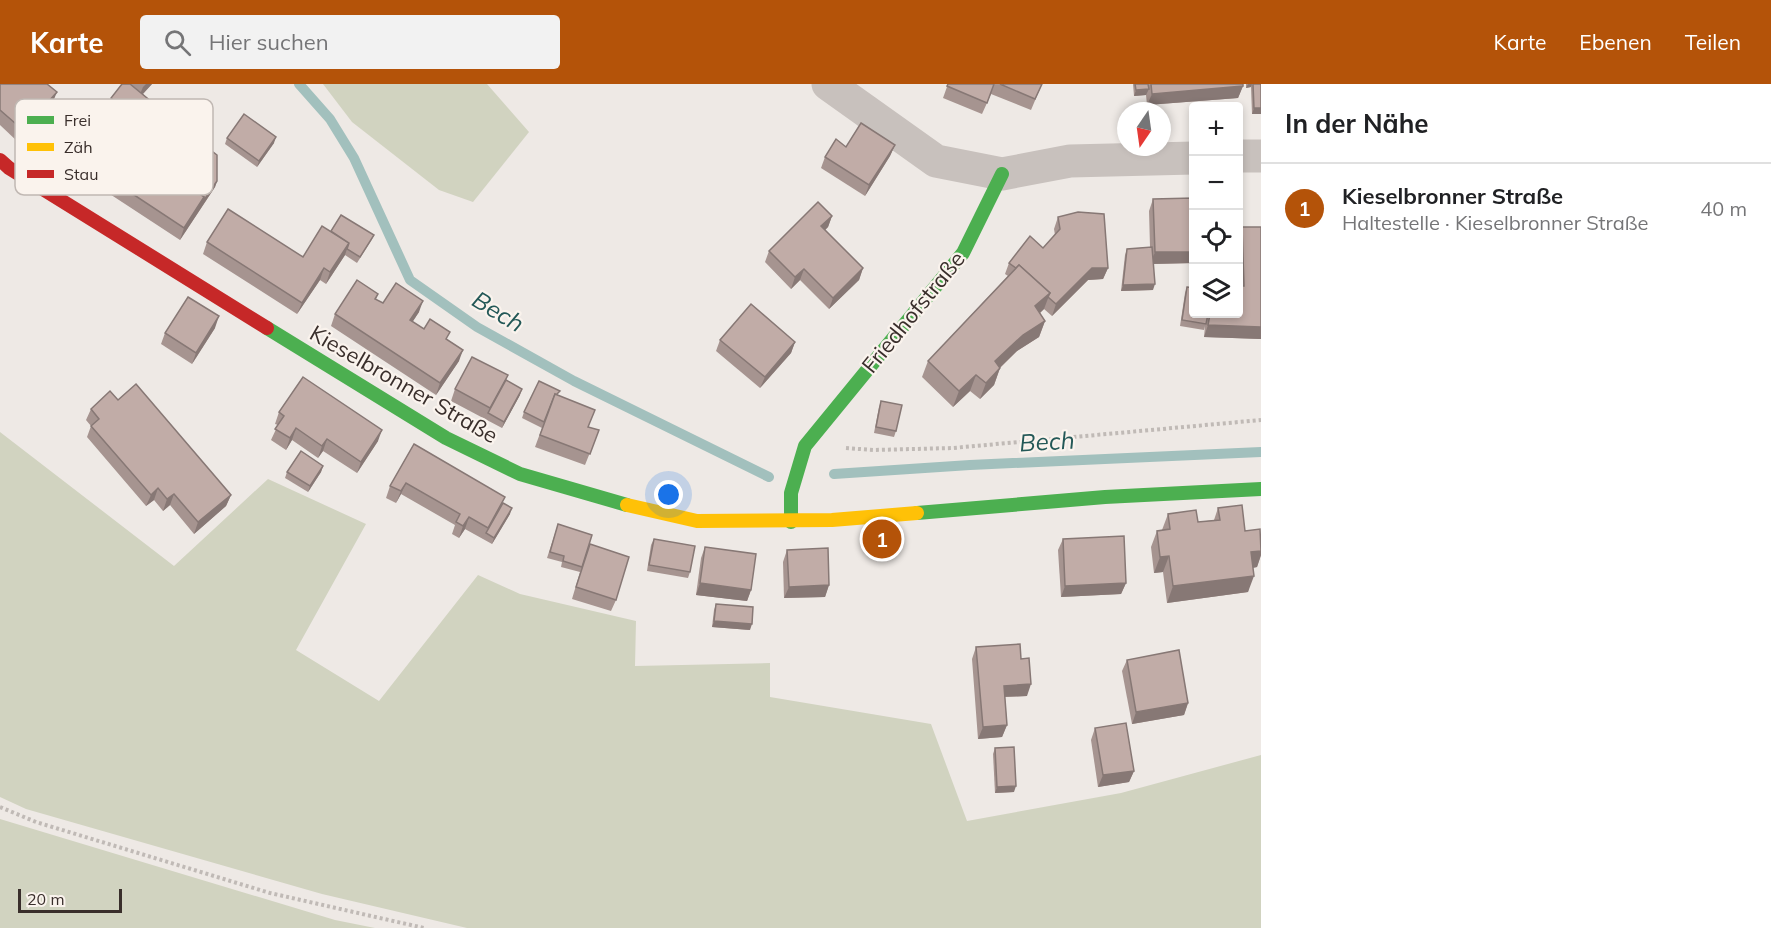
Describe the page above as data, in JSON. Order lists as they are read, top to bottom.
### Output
{
  "streets": {
    "main road": ["Friedhofstraße", "Kieselbronner Straße"]
  },
  "crossings": [
    ["Friedhofstraße", "Kieselbronner Straße"]
  ],
  "water": ["Bech"],
  "legend": ["Frei", "Zäh", "Stau"],
  "scale_bar": "20 m",
  "north": "bottom",
  "page": {
    "header": "Karte",
    "search": "Hier suchen",
    "nav": ["Karte", "Ebenen", "Teilen"],
    "heading": "In der Nähe",
    "map_buttons": ["+", "−"],
    "list": [
      {
        "mark": "1",
        "name": "Kieselbronner Straße",
        "note": "Haltestelle · Kieselbronner Straße",
        "value": "40 m"
      }
    ],
    "pins": "1",
    "scale": "20 m"
  }
}
